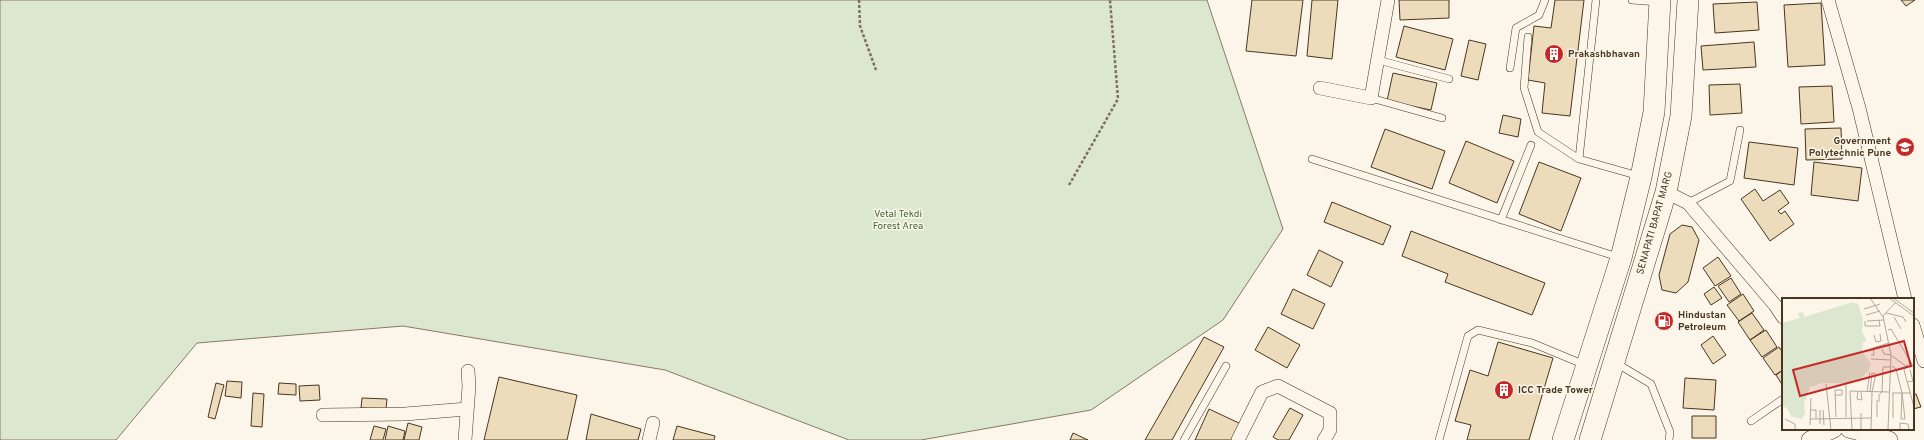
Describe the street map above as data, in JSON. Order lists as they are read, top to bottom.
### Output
{
  "streets": {
    "main road": ["SENAPATI BAPAT MARG"]
  },
  "parks": ["Vetal Tekdi Forest Area"],
  "places": {
    "building": ["Prakashbhavan", "ICC Trade Tower"],
    "school or university": ["Government Polytechnic Pune"],
    "fuel station": ["Hindustan Petroleum"]
  }
}
